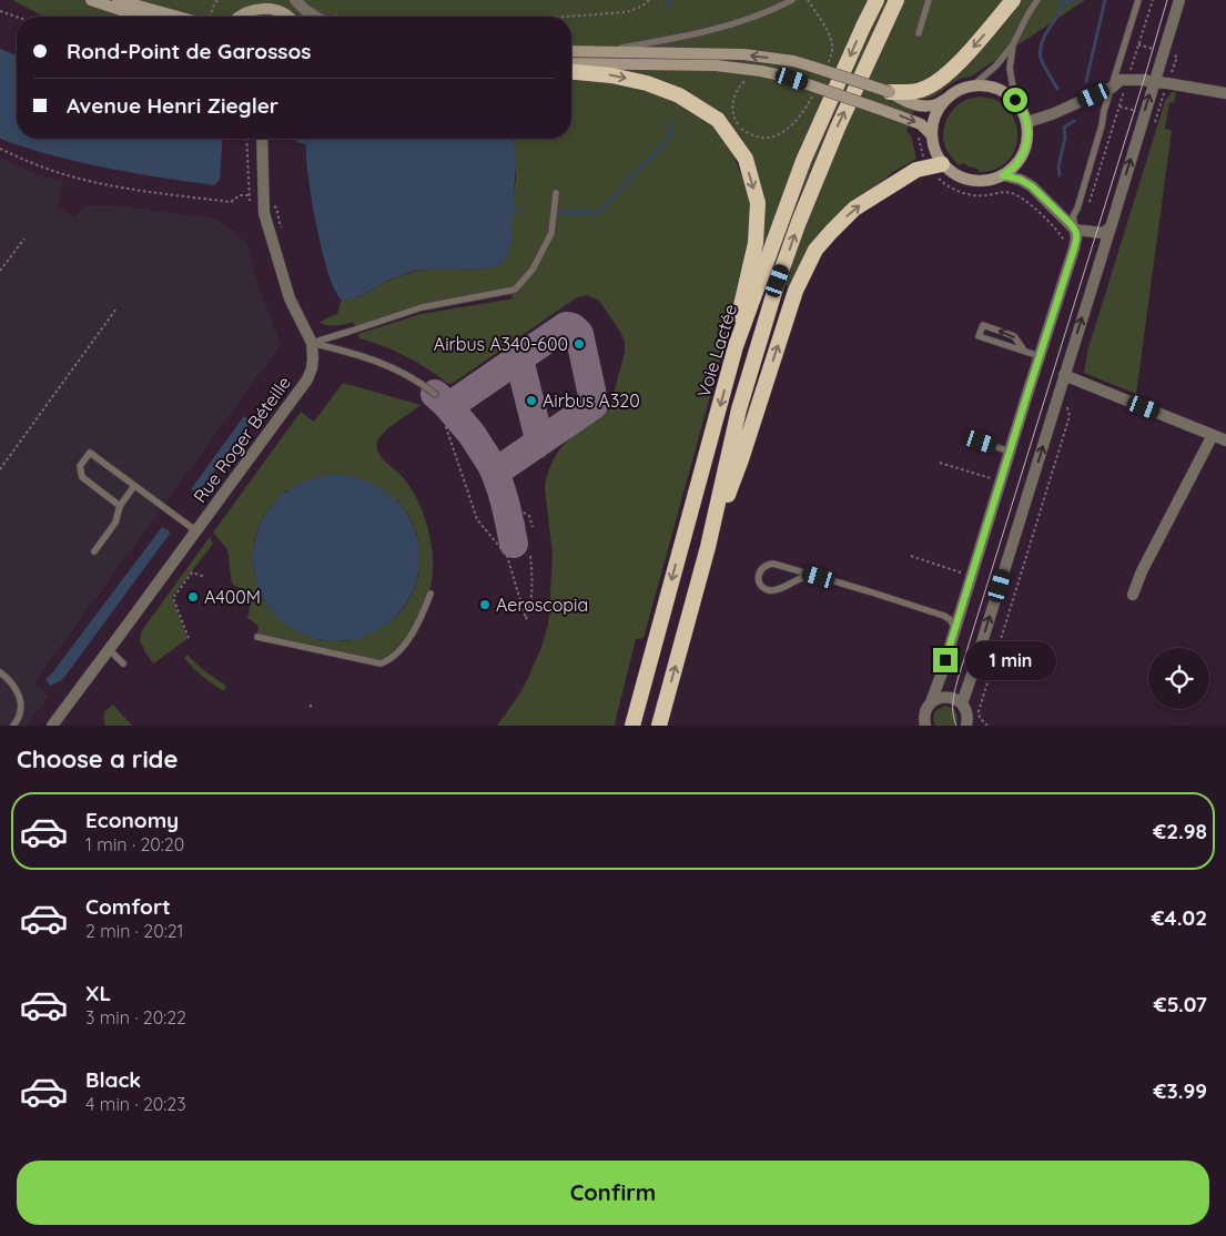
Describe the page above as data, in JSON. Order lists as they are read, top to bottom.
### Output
{
  "streets": {
    "highway": ["Voie Lactée"],
    "street": ["Rue Roger Béteille"]
  },
  "places": [
    "Airbus A340-600",
    "Airbus A320",
    "A400M",
    "Aeroscopia"
  ],
  "page": {
    "banner": ["Rond-Point de Garossos", "Avenue Henri Ziegler"],
    "bubble": "1 min",
    "heading": "Choose a ride",
    "list": [
      {
        "name": "Economy",
        "note": "1 min · 20:20",
        "value": "€2.98"
      },
      {
        "name": "Comfort",
        "note": "2 min · 20:21",
        "value": "€4.02"
      },
      {
        "name": "XL",
        "note": "3 min · 20:22",
        "value": "€5.07"
      },
      {
        "name": "Black",
        "note": "4 min · 20:23",
        "value": "€3.99"
      }
    ],
    "buttons": "Confirm"
  }
}
